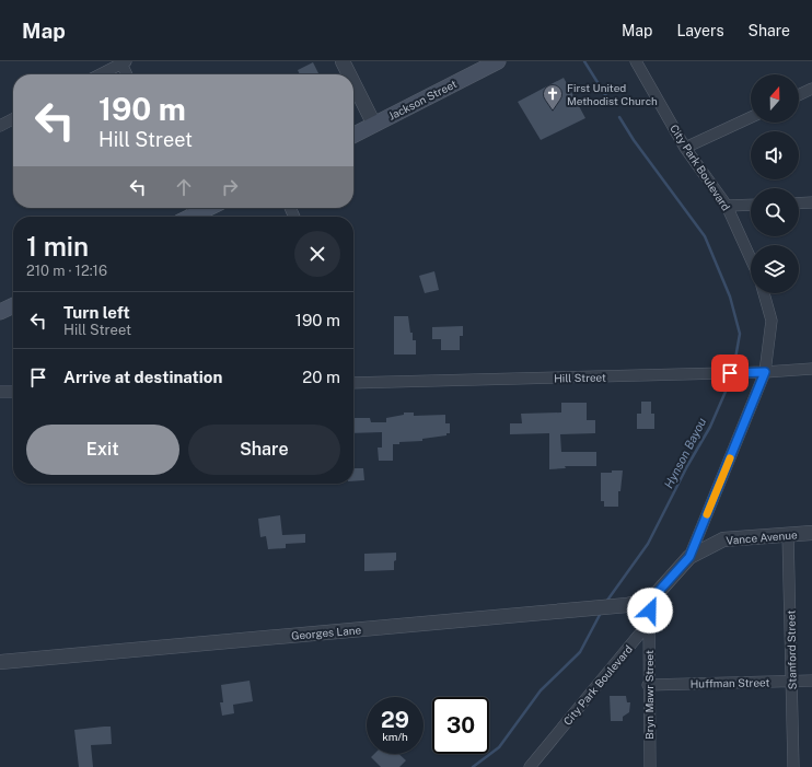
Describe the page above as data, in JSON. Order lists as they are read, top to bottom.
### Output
{
  "streets": {
    "main road": ["Jackson Street"],
    "street": [
      "City Park Boulevard",
      "Hill Street",
      "Vance Avenue",
      "Georges Lane",
      "Stanford Street",
      "Huffman Street",
      "Bryn Mawr Street"
    ]
  },
  "crossings": [
    ["City Park Boulevard", "Georges Lane"],
    ["City Park Boulevard", "Bryn Mawr Street"],
    ["Vance Avenue", "Stanford Street"],
    ["Stanford Street", "Huffman Street"],
    ["Huffman Street", "Bryn Mawr Street"]
  ],
  "water": ["Hynson Bayou"],
  "places": {
    "church": ["First United Methodist Church"]
  },
  "north": "top",
  "page": {
    "header": "Map",
    "nav": ["Map", "Layers", "Share"],
    "turn": ["190 m", "Hill Street"],
    "heading": ["1 min", "210 m · 12:16"],
    "list": [
      {
        "name": "Turn left",
        "note": "Hill Street",
        "value": "190 m"
      },
      {
        "name": "Arrive at destination",
        "value": "20 m"
      }
    ],
    "buttons": ["Exit", "Share"],
    "speed": "29 km/h",
    "limit": "30"
  }
}
